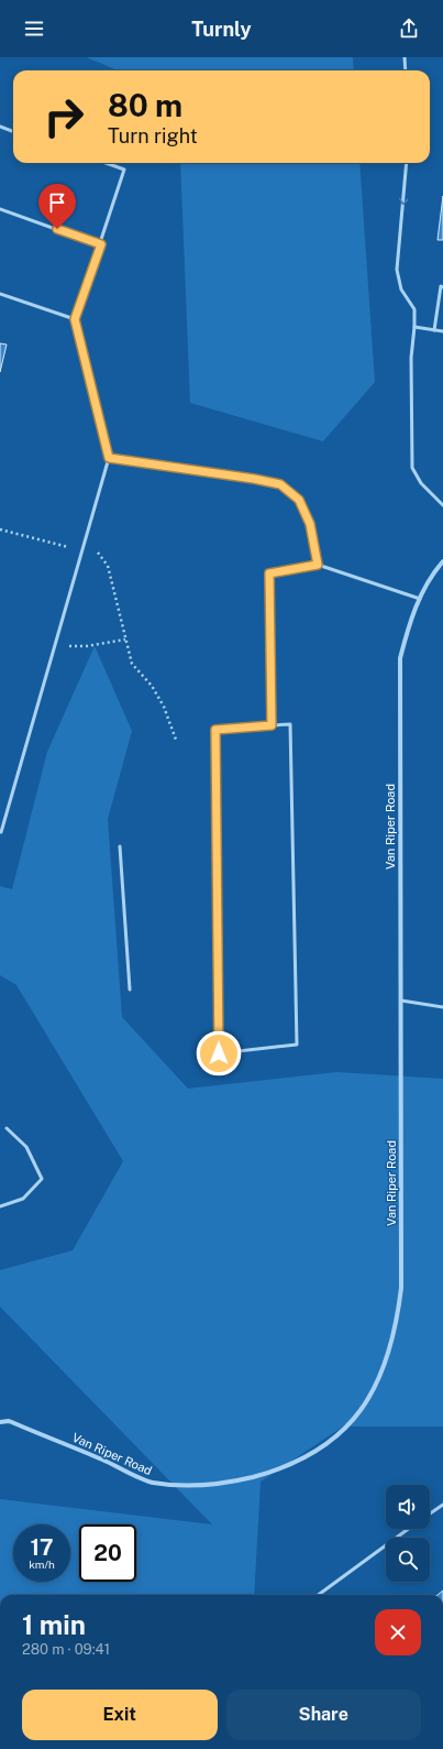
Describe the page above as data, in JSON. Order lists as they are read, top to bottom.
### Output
{
  "streets": {
    "street": ["Van Riper Road"]
  },
  "page": {
    "header": "Turnly",
    "turn": ["80 m", "Turn right"],
    "speed": "17 km/h",
    "limit": "20",
    "heading": ["1 min", "280 m · 09:41"],
    "buttons": ["Exit", "Share"]
  }
}
